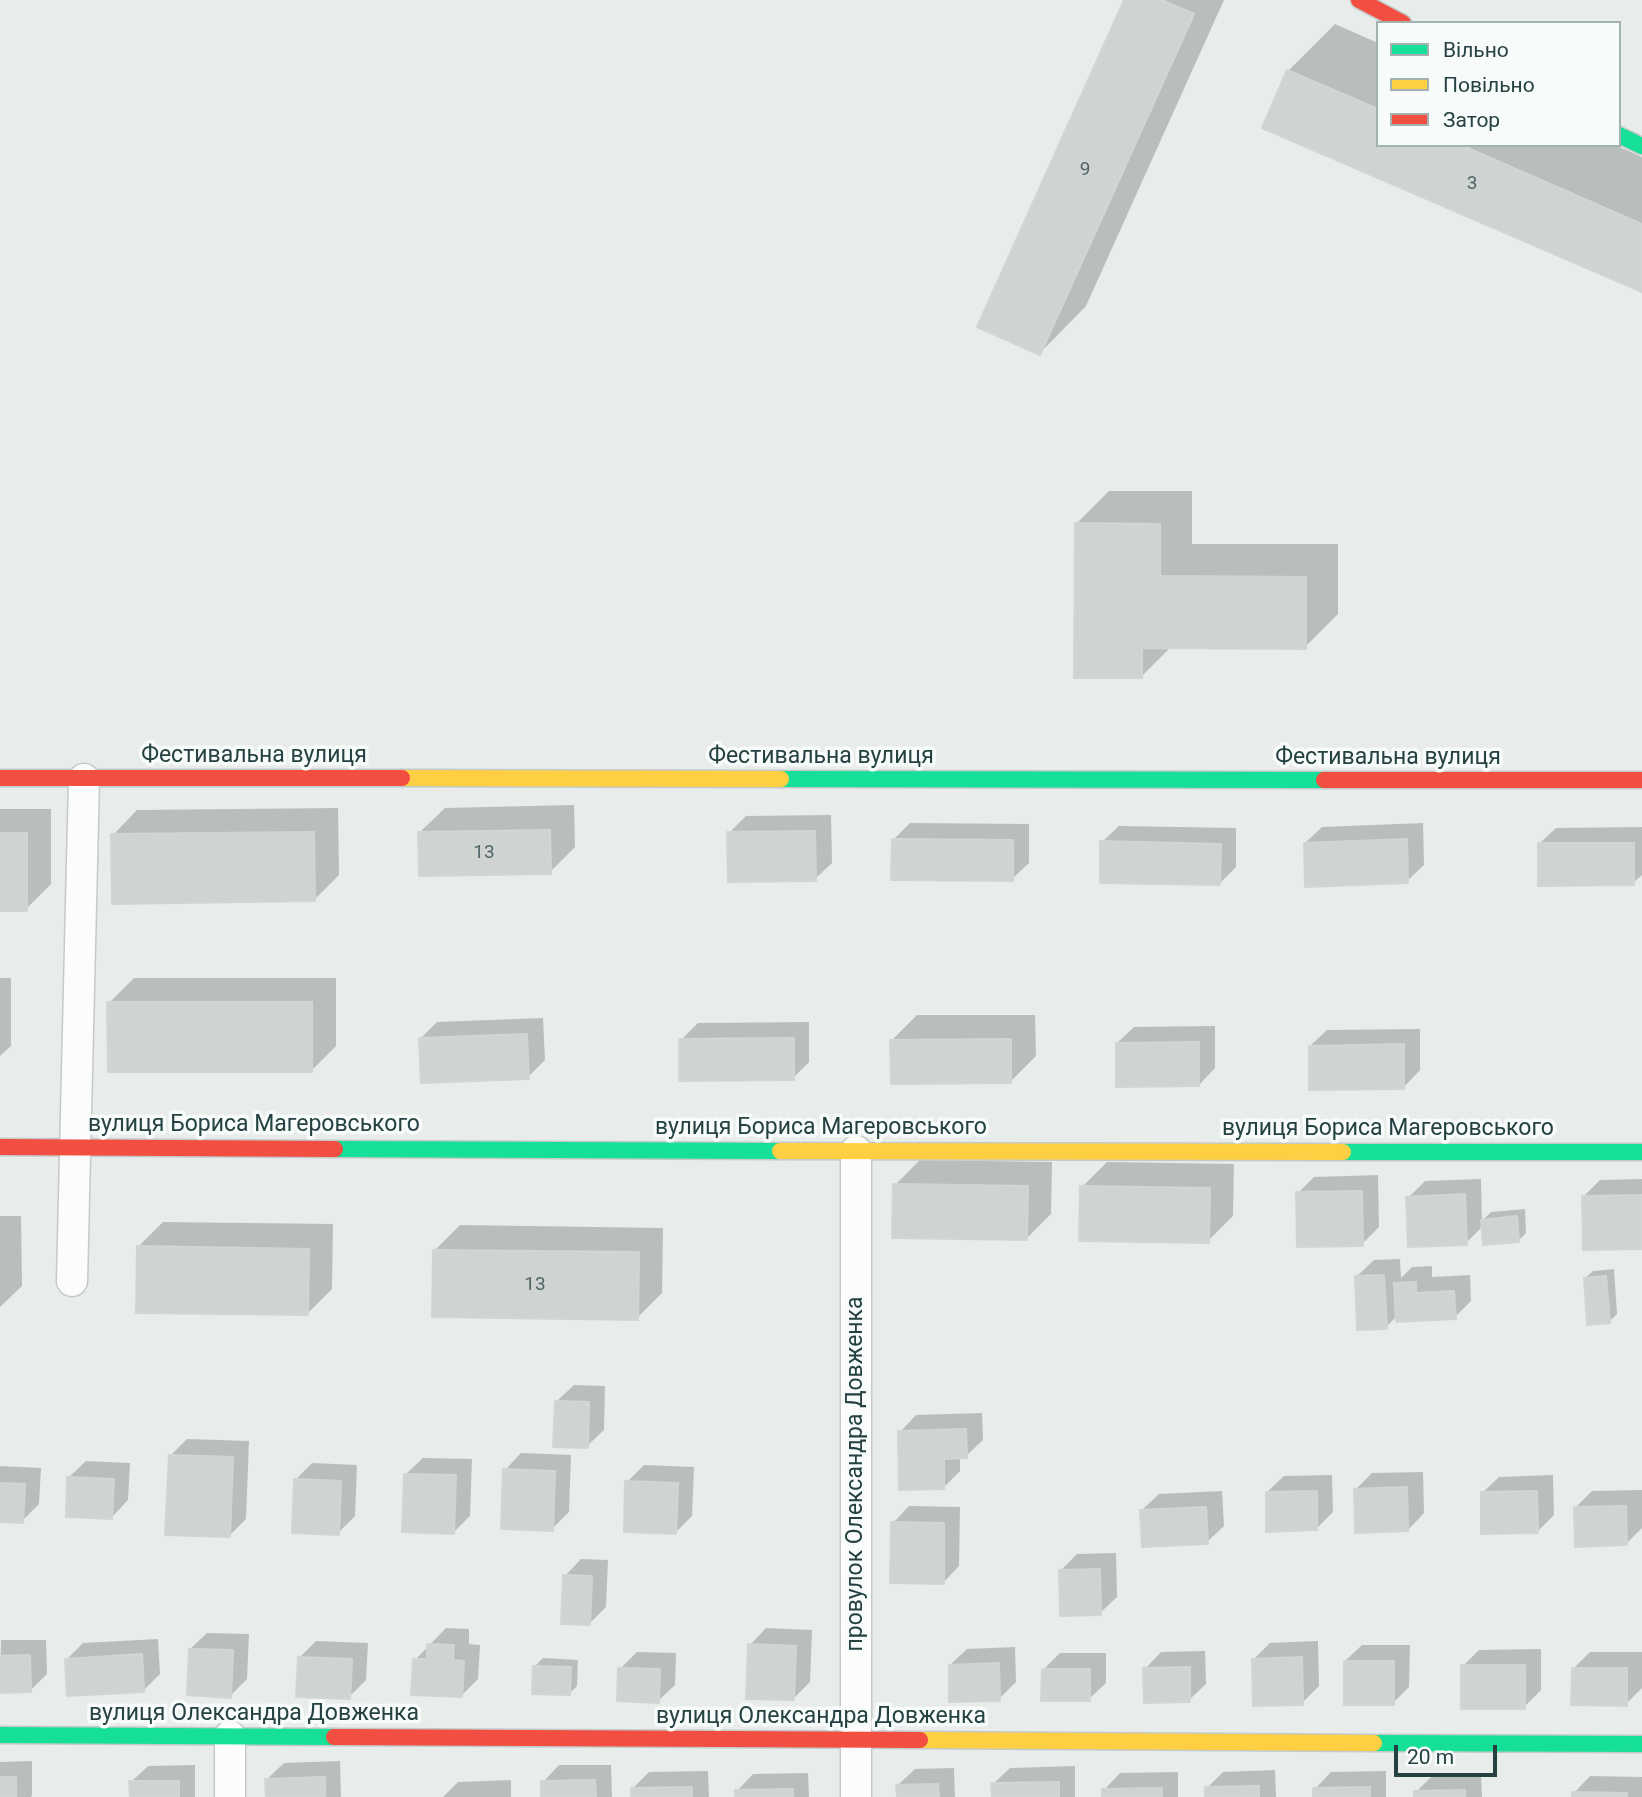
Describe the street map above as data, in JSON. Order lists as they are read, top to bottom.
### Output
{
  "streets": {
    "street": [
      "Фестивальна вулиця",
      "вулиця Бориса Магеровського",
      "провулок Олександра Довженка",
      "вулиця Олександра Довженка"
    ]
  },
  "crossings": [
    ["вулиця Бориса Магеровського", "провулок Олександра Довженка"],
    ["провулок Олександра Довженка", "вулиця Олександра Довженка"]
  ],
  "house_numbers": [
    "9",
    "3",
    "13",
    "13"
  ],
  "legend": ["Вільно", "Повільно", "Затор"],
  "scale_bar": "20 m"
}
